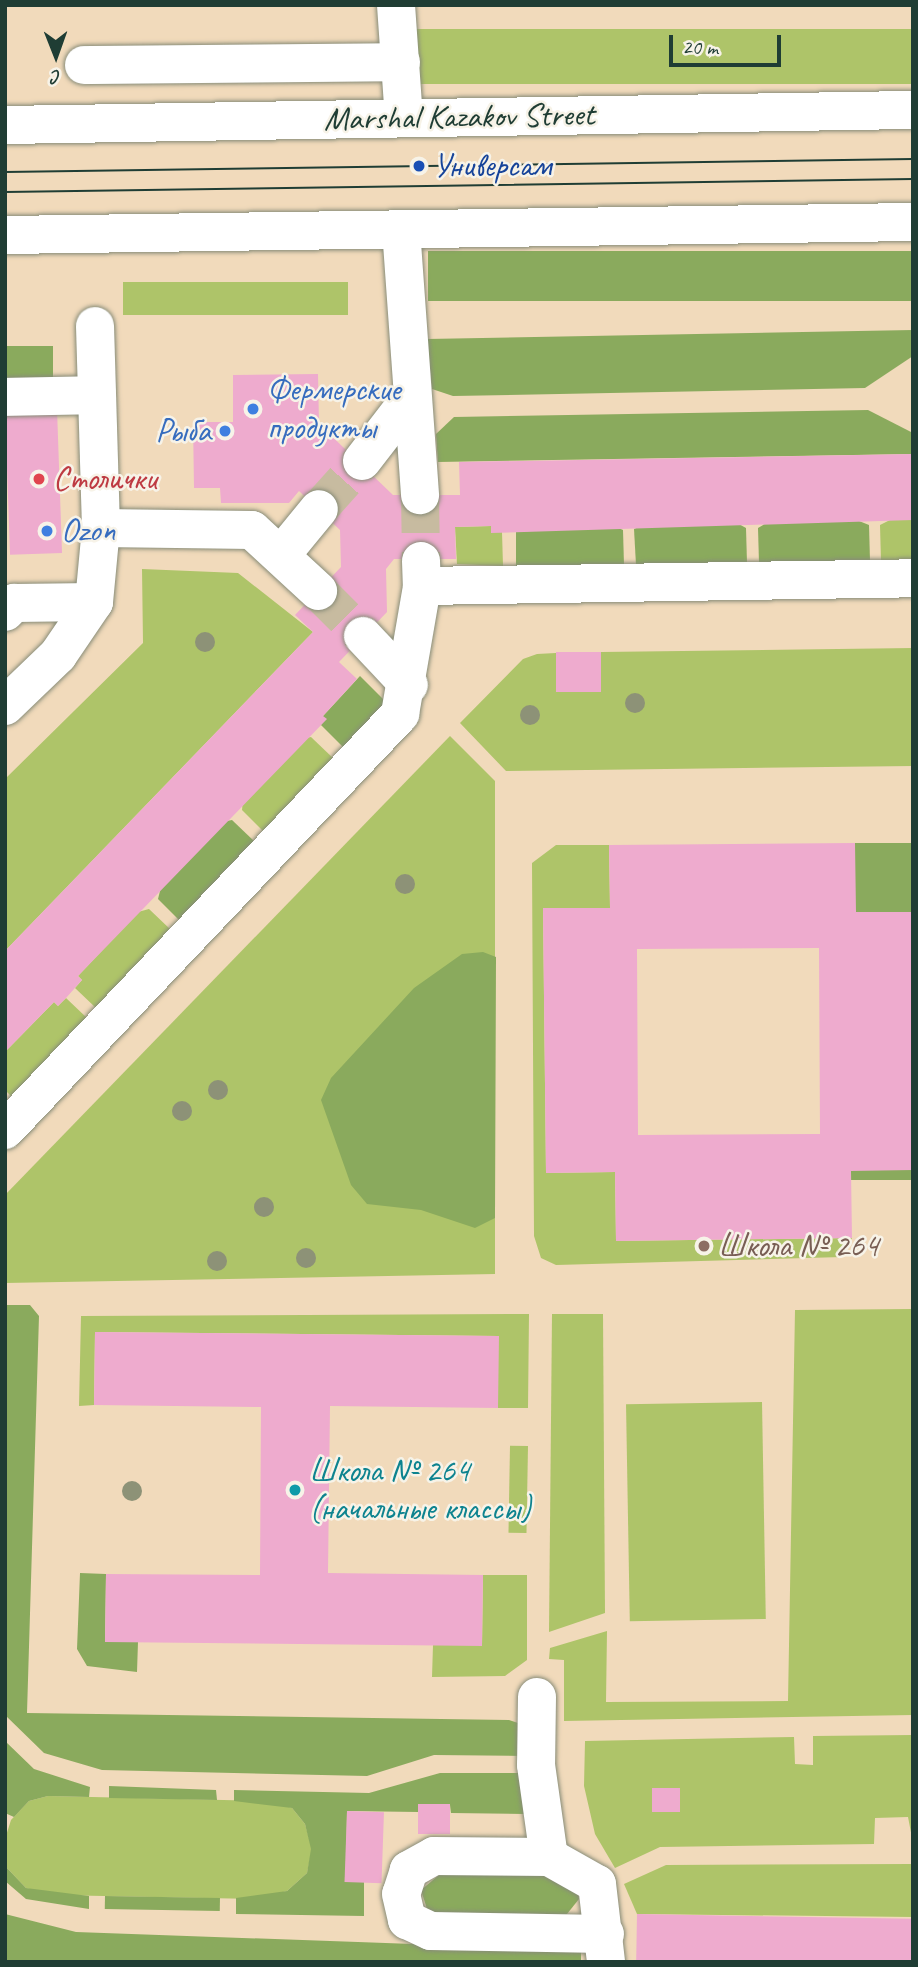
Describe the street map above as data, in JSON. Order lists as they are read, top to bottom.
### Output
{
  "streets": {
    "street": ["Marshal Kazakov Street"]
  },
  "places": [
    "Универсам",
    "Фермерские продукты",
    "Рыба",
    "Столички",
    "Ozon",
    "Школа № 264",
    "Школа № 264 (начальные классы)"
  ],
  "scale_bar": "20 m",
  "north": "bottom"
}
